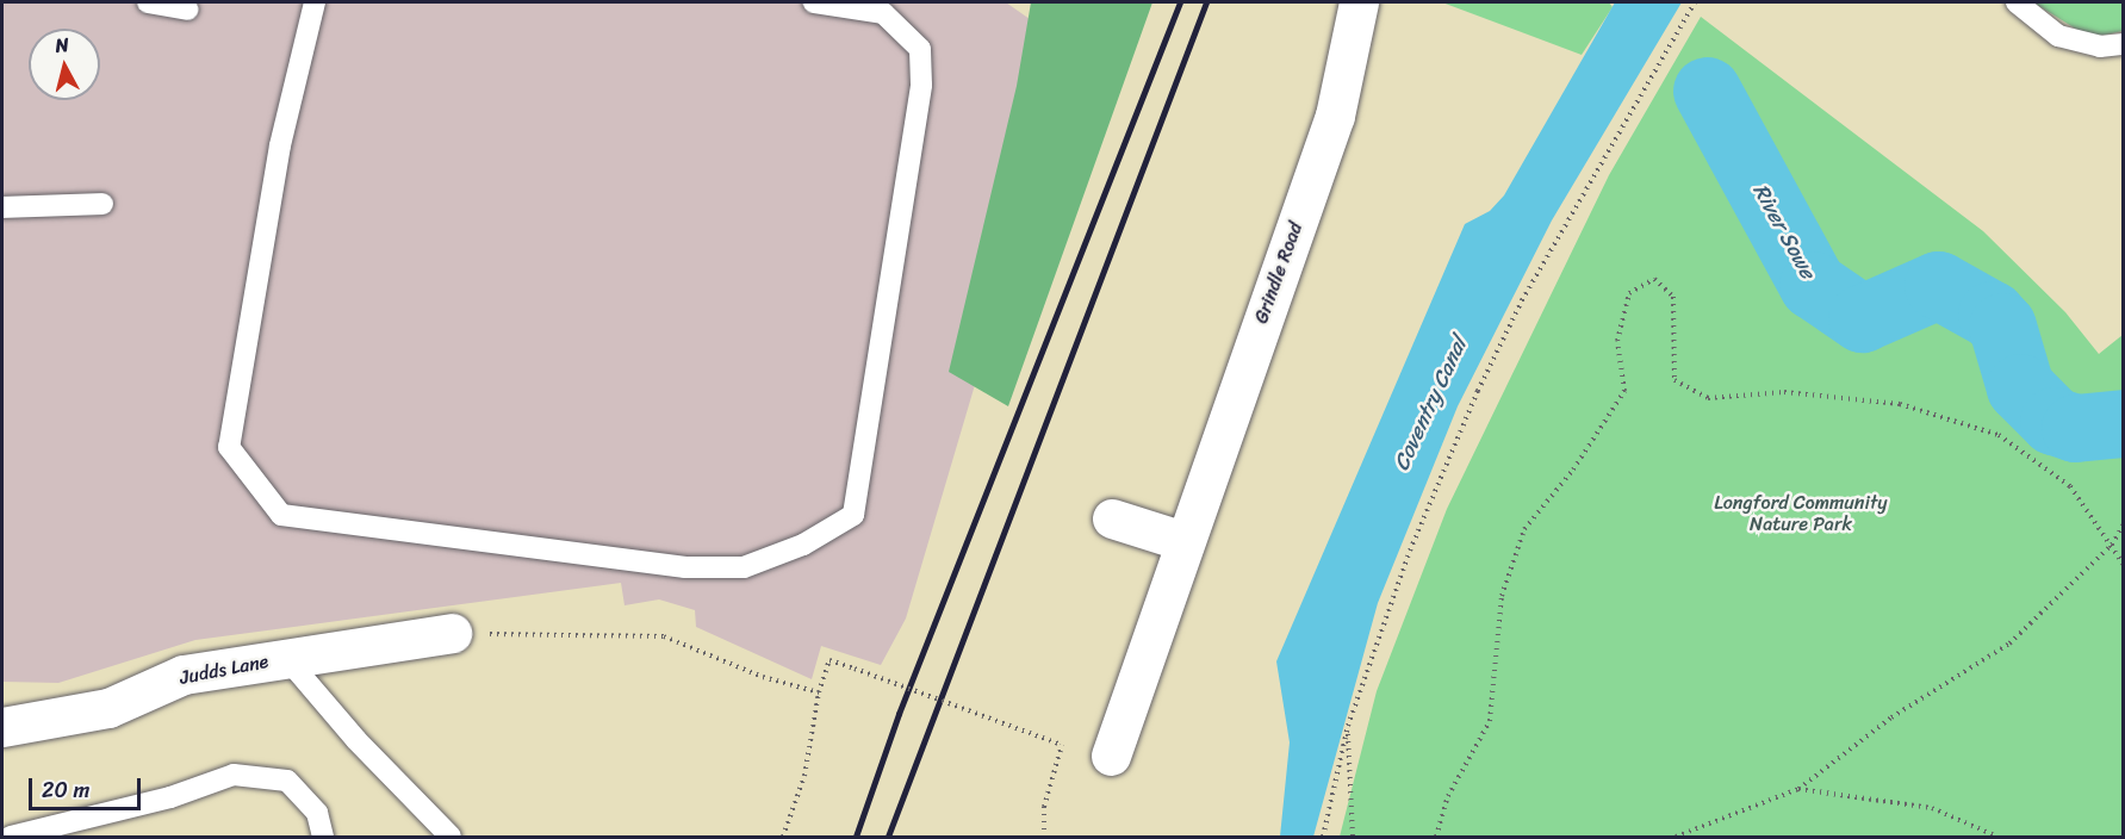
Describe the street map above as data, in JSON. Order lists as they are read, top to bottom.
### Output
{
  "streets": {
    "street": ["Grindle Road", "Judds Lane"]
  },
  "water": ["River Sowe", "Coventry Canal"],
  "parks": ["Longford Community Nature Park"],
  "scale_bar": "20 m",
  "north": "top"
}
